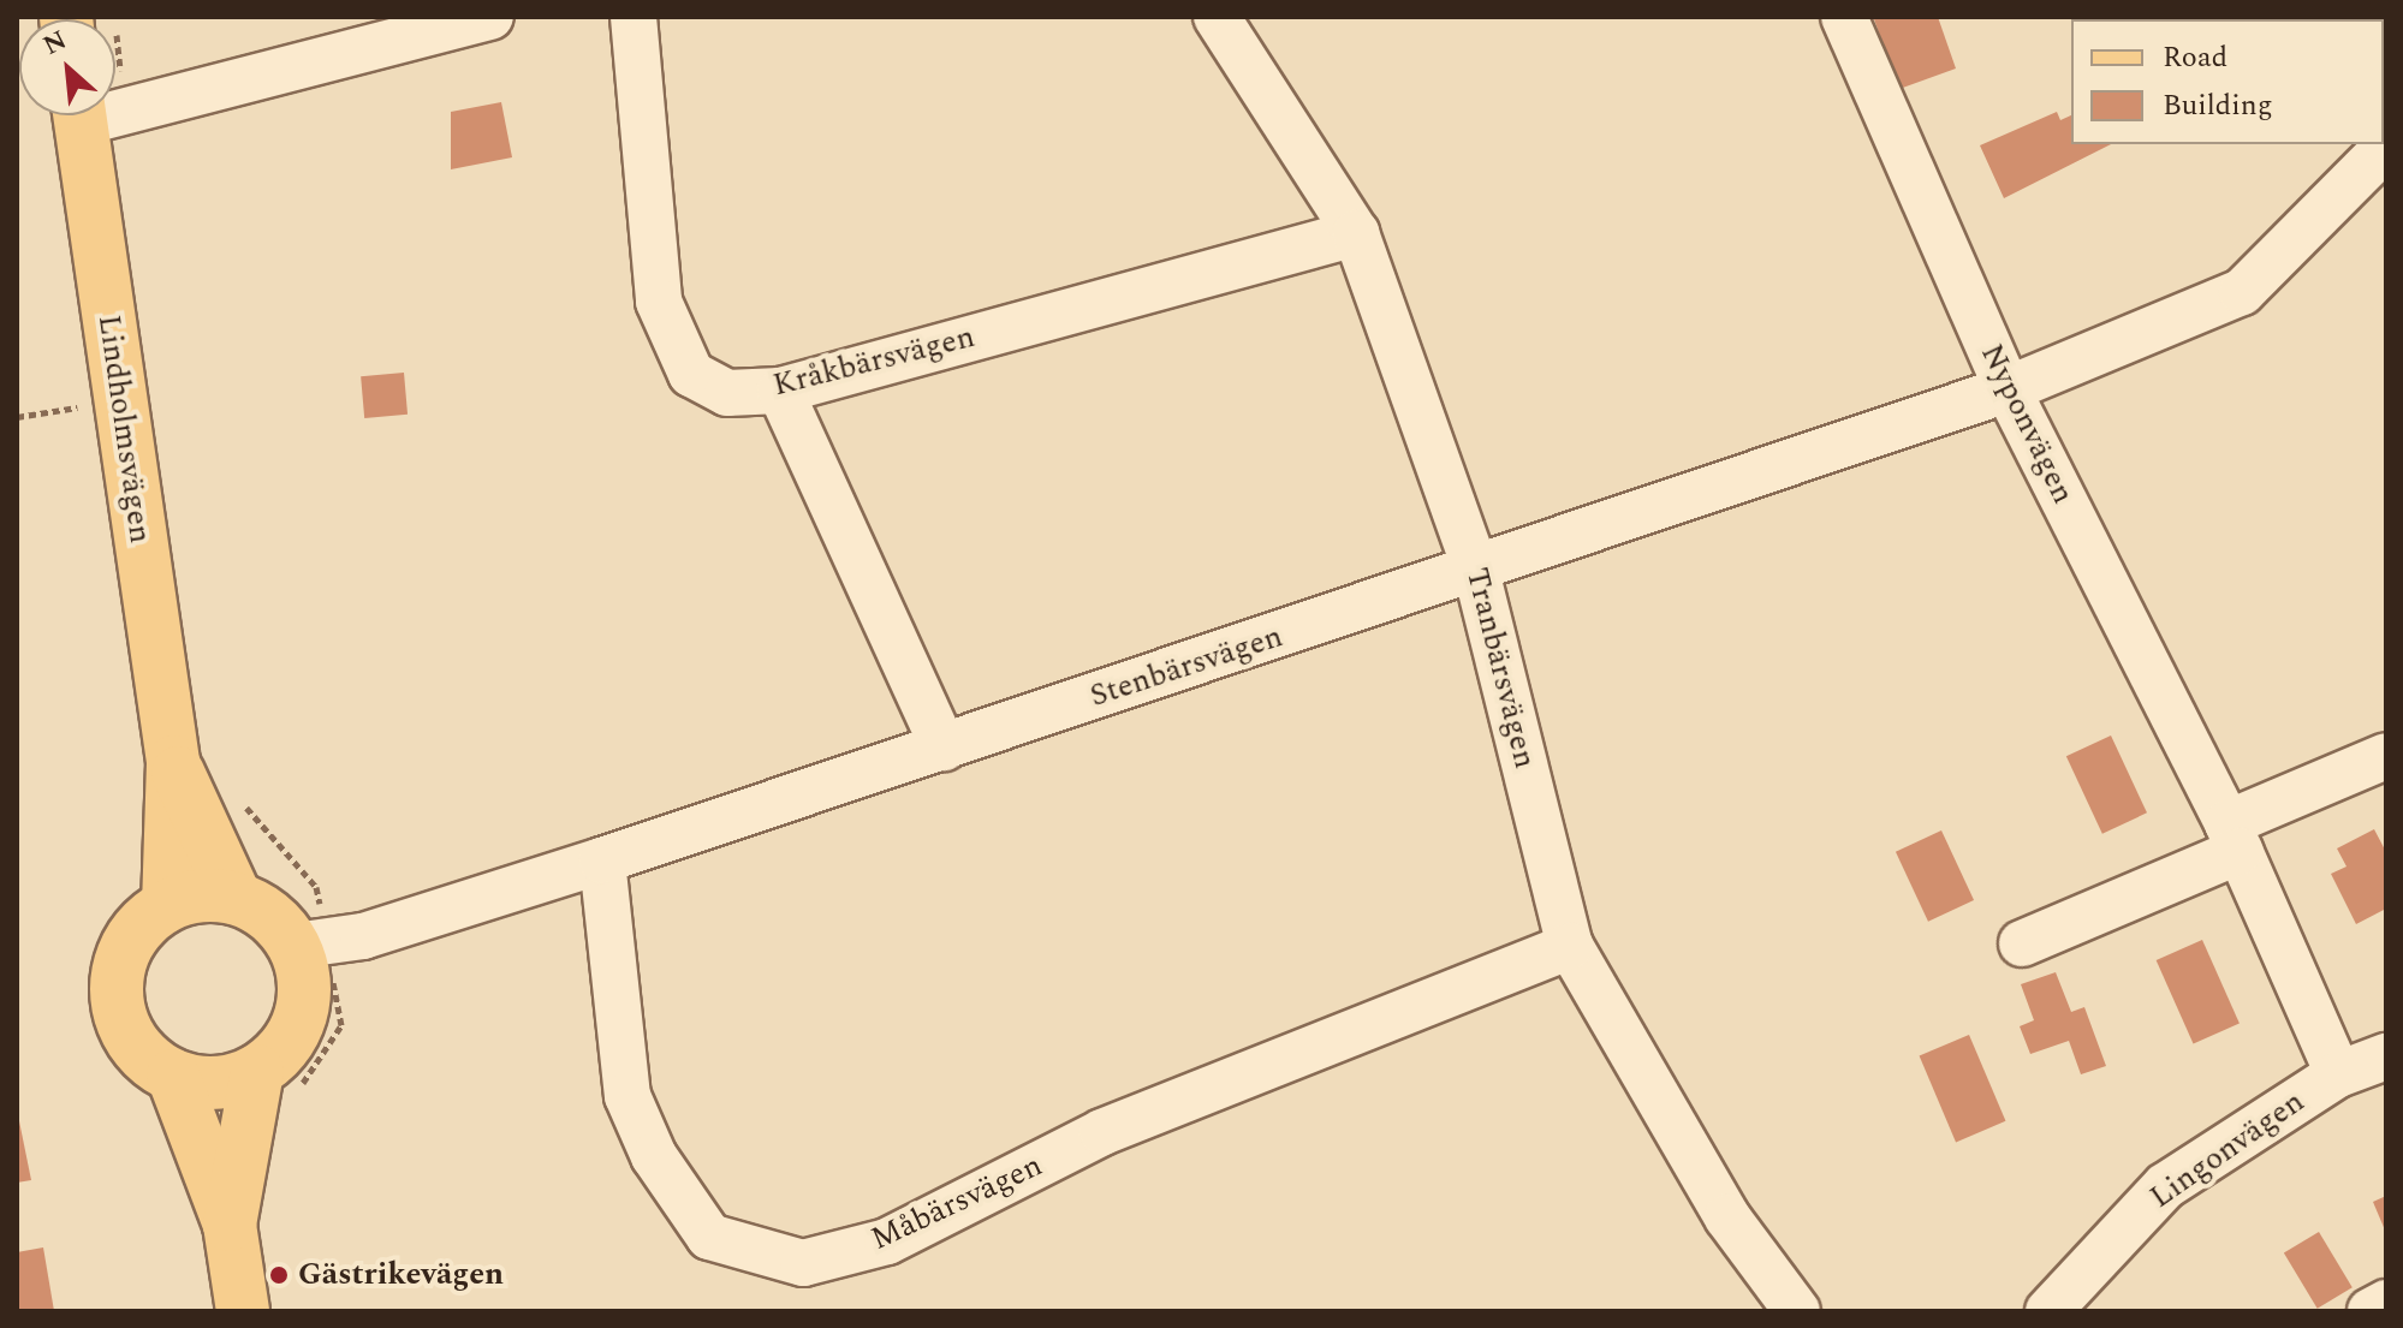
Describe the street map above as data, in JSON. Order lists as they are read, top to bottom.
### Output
{
  "streets": {
    "main road": ["Lindholmsvägen"],
    "street": [
      "Kråkbärsvägen",
      "Nyponvägen",
      "Stenbärsvägen",
      "Tranbärsvägen",
      "Lingonvägen",
      "Måbärsvägen"
    ]
  },
  "crossings": [
    ["Kråkbärsvägen", "Tranbärsvägen"],
    ["Nyponvägen", "Stenbärsvägen"],
    ["Nyponvägen", "Lingonvägen"],
    ["Lindholmsvägen", "Stenbärsvägen"],
    ["Stenbärsvägen", "Tranbärsvägen"],
    ["Stenbärsvägen", "Måbärsvägen"],
    ["Tranbärsvägen", "Måbärsvägen"]
  ],
  "places": ["Gästrikevägen"],
  "legend": ["Road", "Building"],
  "north": "top left"
}
